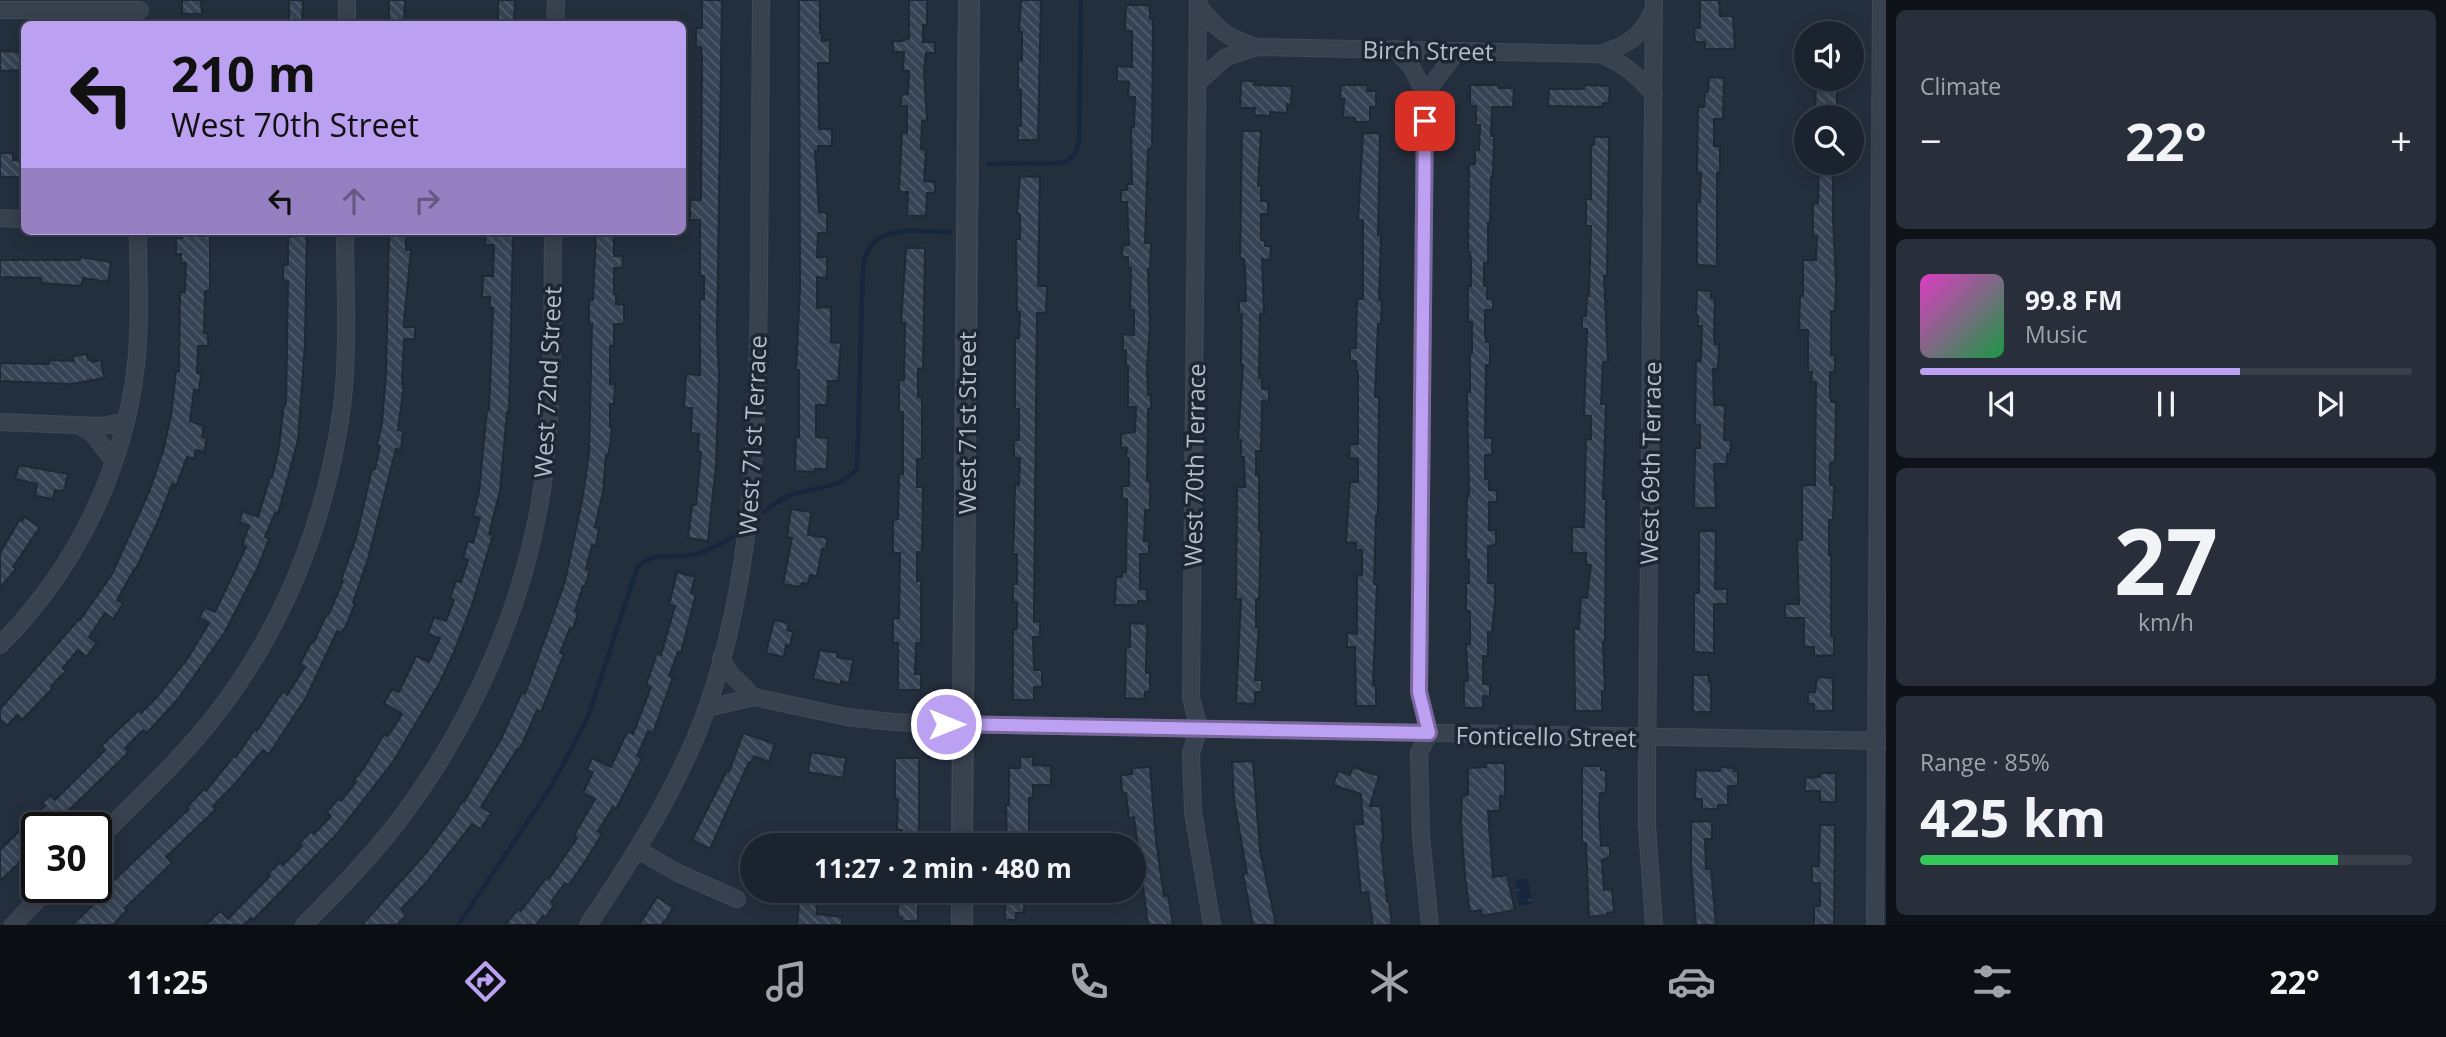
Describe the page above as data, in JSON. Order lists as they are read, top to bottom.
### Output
{
  "streets": {
    "street": [
      "Birch Street",
      "West 72nd Street",
      "West 71st Street",
      "West 71st Terrace",
      "West 69th Terrace",
      "West 70th Terrace",
      "Fonticello Street"
    ]
  },
  "crossings": [
    ["Birch Street", "West 69th Terrace"],
    ["Birch Street", "West 70th Terrace"],
    ["West 71st Street", "Fonticello Street"],
    ["West 71st Terrace", "Fonticello Street"],
    ["West 69th Terrace", "Fonticello Street"],
    ["West 70th Terrace", "Fonticello Street"]
  ],
  "page": {
    "tile": [
      "Climate",
      ["27", "km/h"],
      ["Range · 85%", "425 km"]
    ],
    "turn": ["210 m", "West 70th Street"],
    "heat": ["−", "22°", "+"],
    "song": ["99.8 FM", "Music"],
    "limit": "30",
    "trip": "11:27 · 2 min · 480 m",
    "tabs": ["11:25", "22°"]
  }
}
